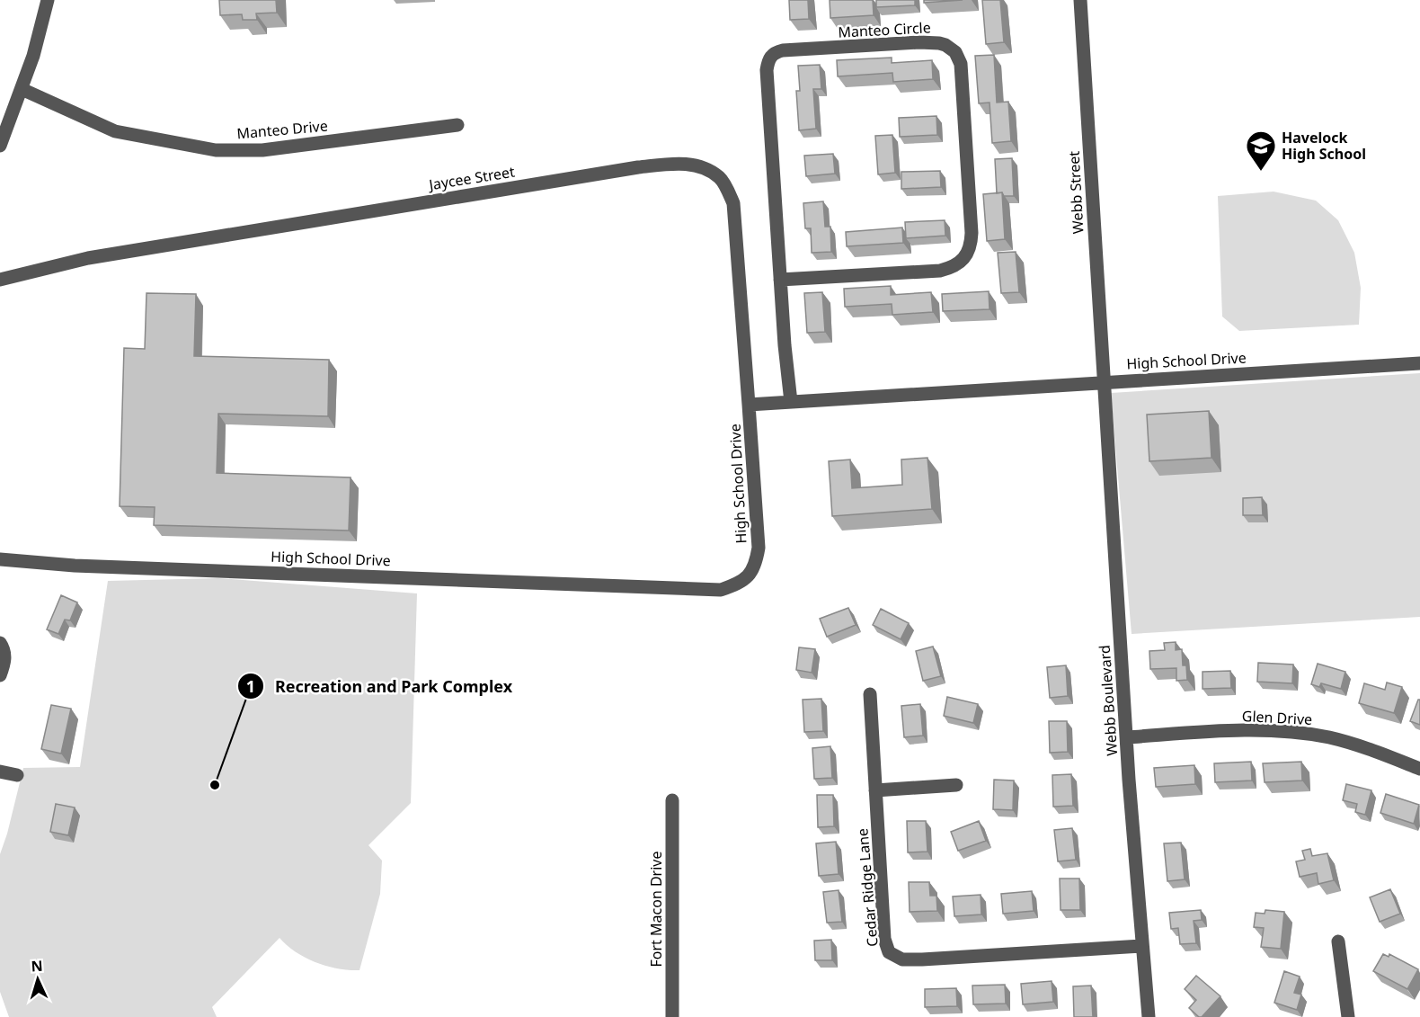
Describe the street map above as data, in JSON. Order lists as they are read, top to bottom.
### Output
{
  "streets": {
    "street": [
      "Manteo Circle",
      "Manteo Drive",
      "Jaycee Street",
      "Webb Street",
      "High School Drive",
      "Webb Boulevard",
      "Glen Drive",
      "Cedar Ridge Lane",
      "Fort Macon Drive"
    ]
  },
  "crossings": [
    ["Manteo Circle", "High School Drive"],
    ["Jaycee Street", "High School Drive"],
    ["Webb Street", "High School Drive"],
    ["Webb Street", "Webb Boulevard"],
    ["High School Drive", "Webb Boulevard"],
    ["Webb Boulevard", "Glen Drive"],
    ["Webb Boulevard", "Cedar Ridge Lane"]
  ],
  "places": {
    "school or university": ["Havelock High School"],
    "other": ["Recreation and Park Complex"]
  },
  "north": "top"
}
